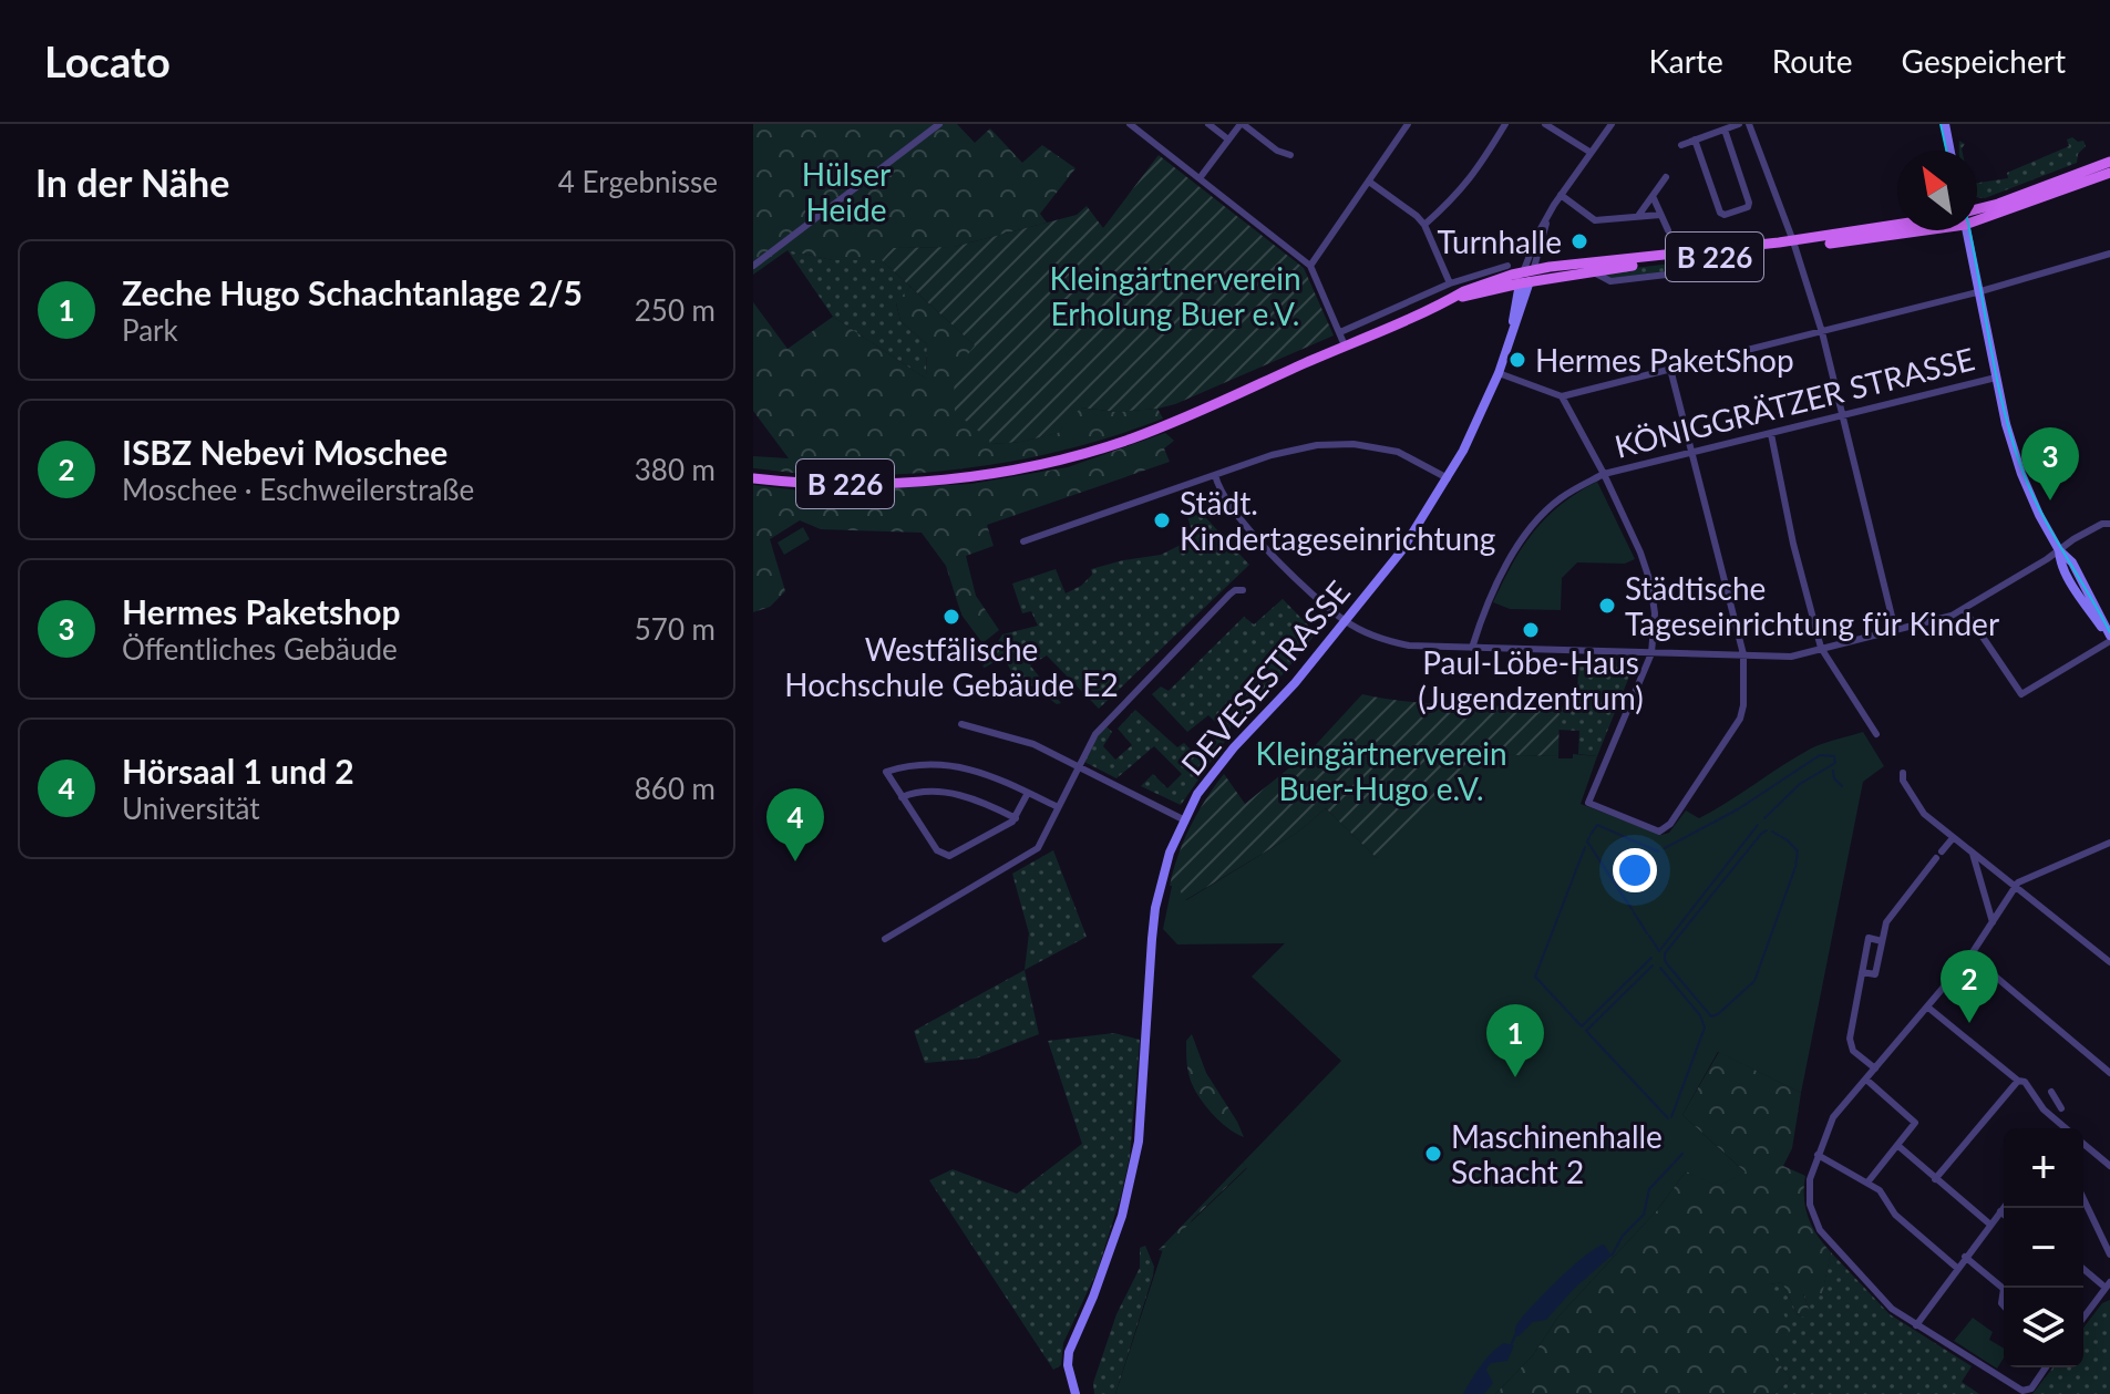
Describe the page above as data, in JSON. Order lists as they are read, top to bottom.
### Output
{
  "streets": {
    "main road": ["B 226"],
    "street": ["KÖNIGGRÄTZER STRASSE", "DEVESESTRASSE"]
  },
  "crossings": [
    ["B 226", "DEVESESTRASSE"]
  ],
  "parks": ["Hülser Heide", "Kleingärtnerverein Erholung Buer e.V.", "Kleingärtnerverein Buer-Hugo e.V."],
  "places": [
    "Turnhalle",
    "Hermes PaketShop",
    "Städt. Kindertageseinrichtung",
    "Städtische Tageseinrichtung für Kinder",
    "Westfälische Hochschule Gebäude E2",
    "Paul-Löbe-Haus (Jugendzentrum)",
    "Maschinenhalle Schacht 2"
  ],
  "north": "top left",
  "page": {
    "header": "Locato",
    "nav": ["Karte", "Route", "Gespeichert"],
    "heading": ["In der Nähe", "4 Ergebnisse"],
    "list": [
      {
        "mark": "1",
        "name": "Zeche Hugo Schachtanlage 2/5",
        "note": "Park",
        "value": "250 m"
      },
      {
        "mark": "2",
        "name": "ISBZ Nebevi Moschee",
        "note": "Moschee · Eschweilerstraße",
        "value": "380 m"
      },
      {
        "mark": "3",
        "name": "Hermes Paketshop",
        "note": "Öffentliches Gebäude",
        "value": "570 m"
      },
      {
        "mark": "4",
        "name": "Hörsaal 1 und 2",
        "note": "Universität",
        "value": "860 m"
      }
    ],
    "pins": [
      "3",
      "4",
      "2",
      "1"
    ],
    "map_buttons": ["+", "−"]
  }
}
